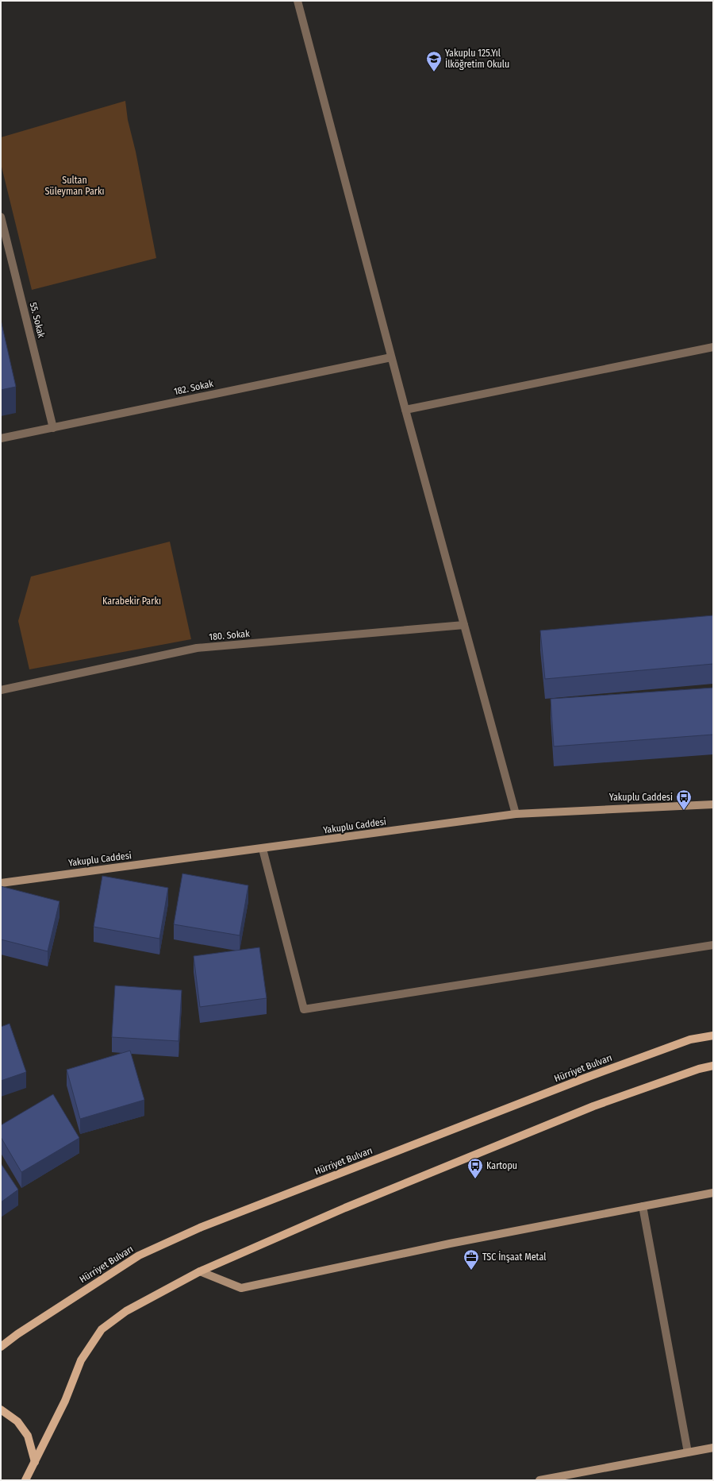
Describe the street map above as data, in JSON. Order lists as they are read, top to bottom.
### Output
{
  "streets": {
    "main road": ["Hürriyet Bulvarı"],
    "street": [
      "55. Sokak",
      "182. Sokak",
      "180. Sokak",
      "Yakuplu Caddesi"
    ]
  },
  "crossings": [
    ["55. Sokak", "182. Sokak"]
  ],
  "parks": ["Sultan Süleyman Parkı", "Karabekir Parkı"],
  "places": {
    "school or university": ["Yakuplu 125.Yıl İlköğretim Okulu"],
    "bus stop": ["Yakuplu Caddesi", "Kartopu"],
    "office": ["TSC İnşaat Metal"]
  }
}
